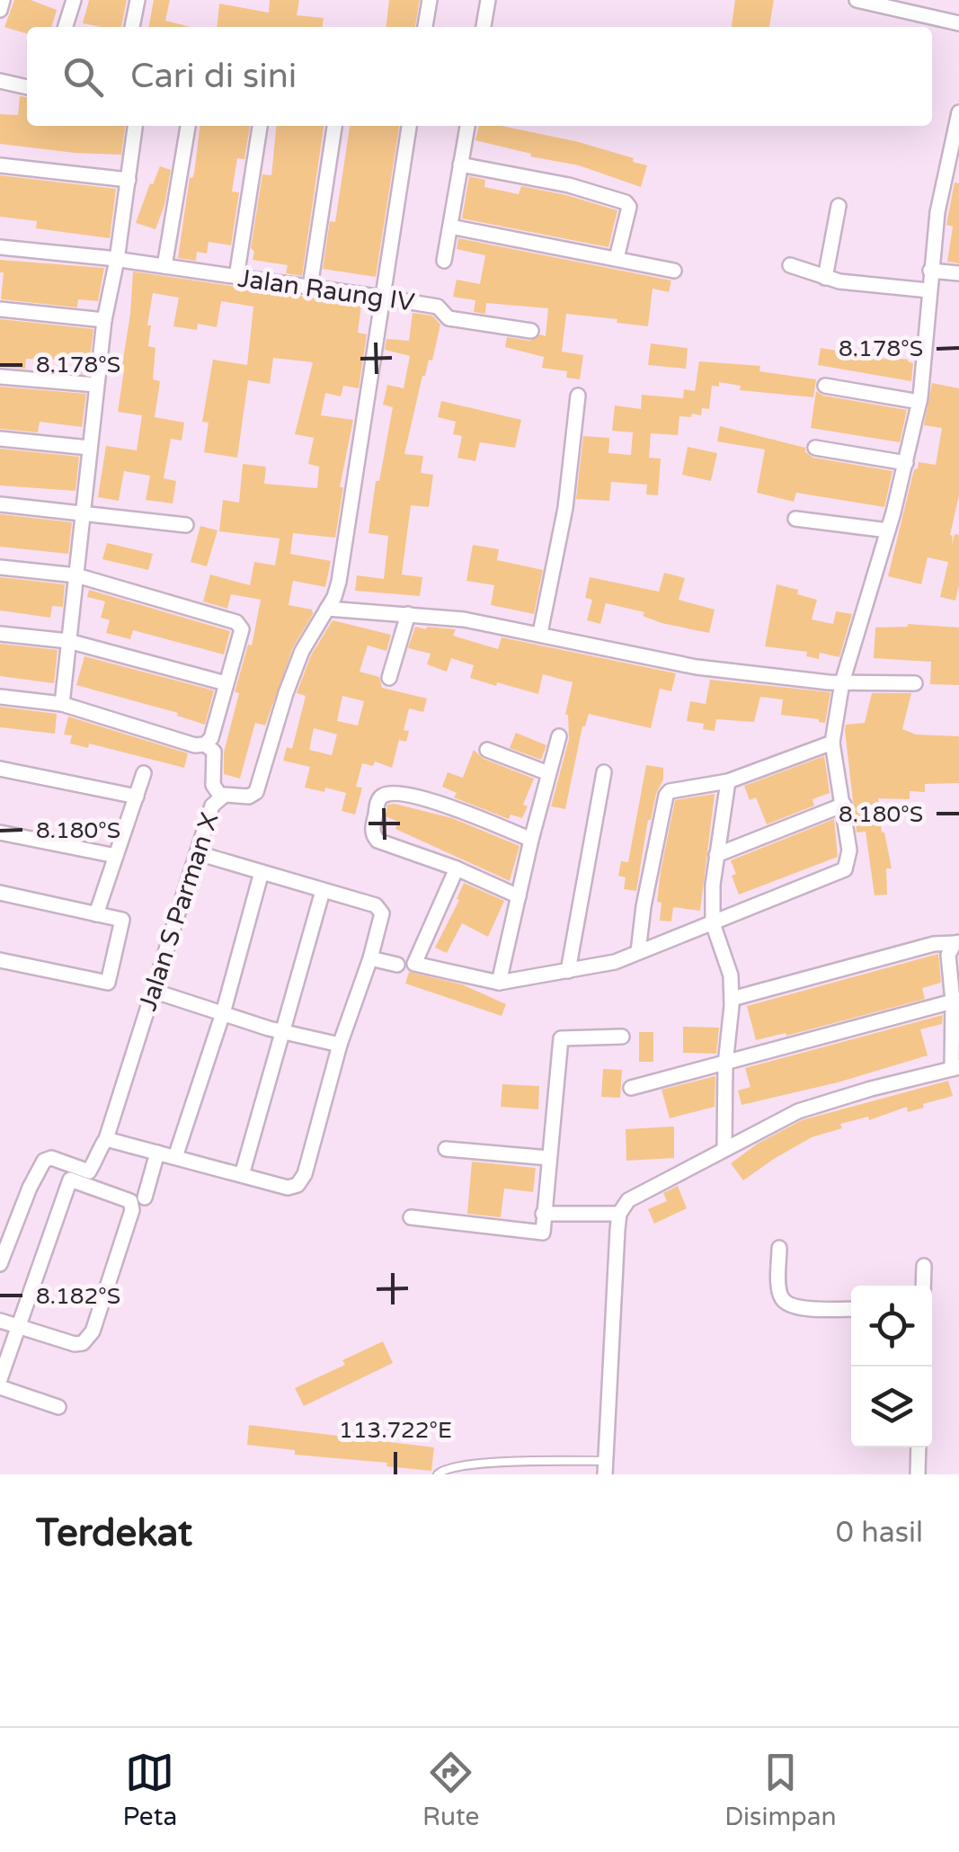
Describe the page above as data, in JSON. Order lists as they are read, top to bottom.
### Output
{
  "streets": {
    "street": ["Jalan Raung IV", "Jalan S Parman X"]
  },
  "crossings": [
    ["Jalan Raung IV", "Jalan S Parman X"]
  ],
  "page": {
    "search": "Cari di sini",
    "heading": ["Terdekat", "0 hasil"],
    "nav": ["Peta", "Rute", "Disimpan"]
  },
  "coordinates": [
    "8.178°S",
    "8.180°S",
    "8.182°S",
    "113.722°E"
  ]
}
